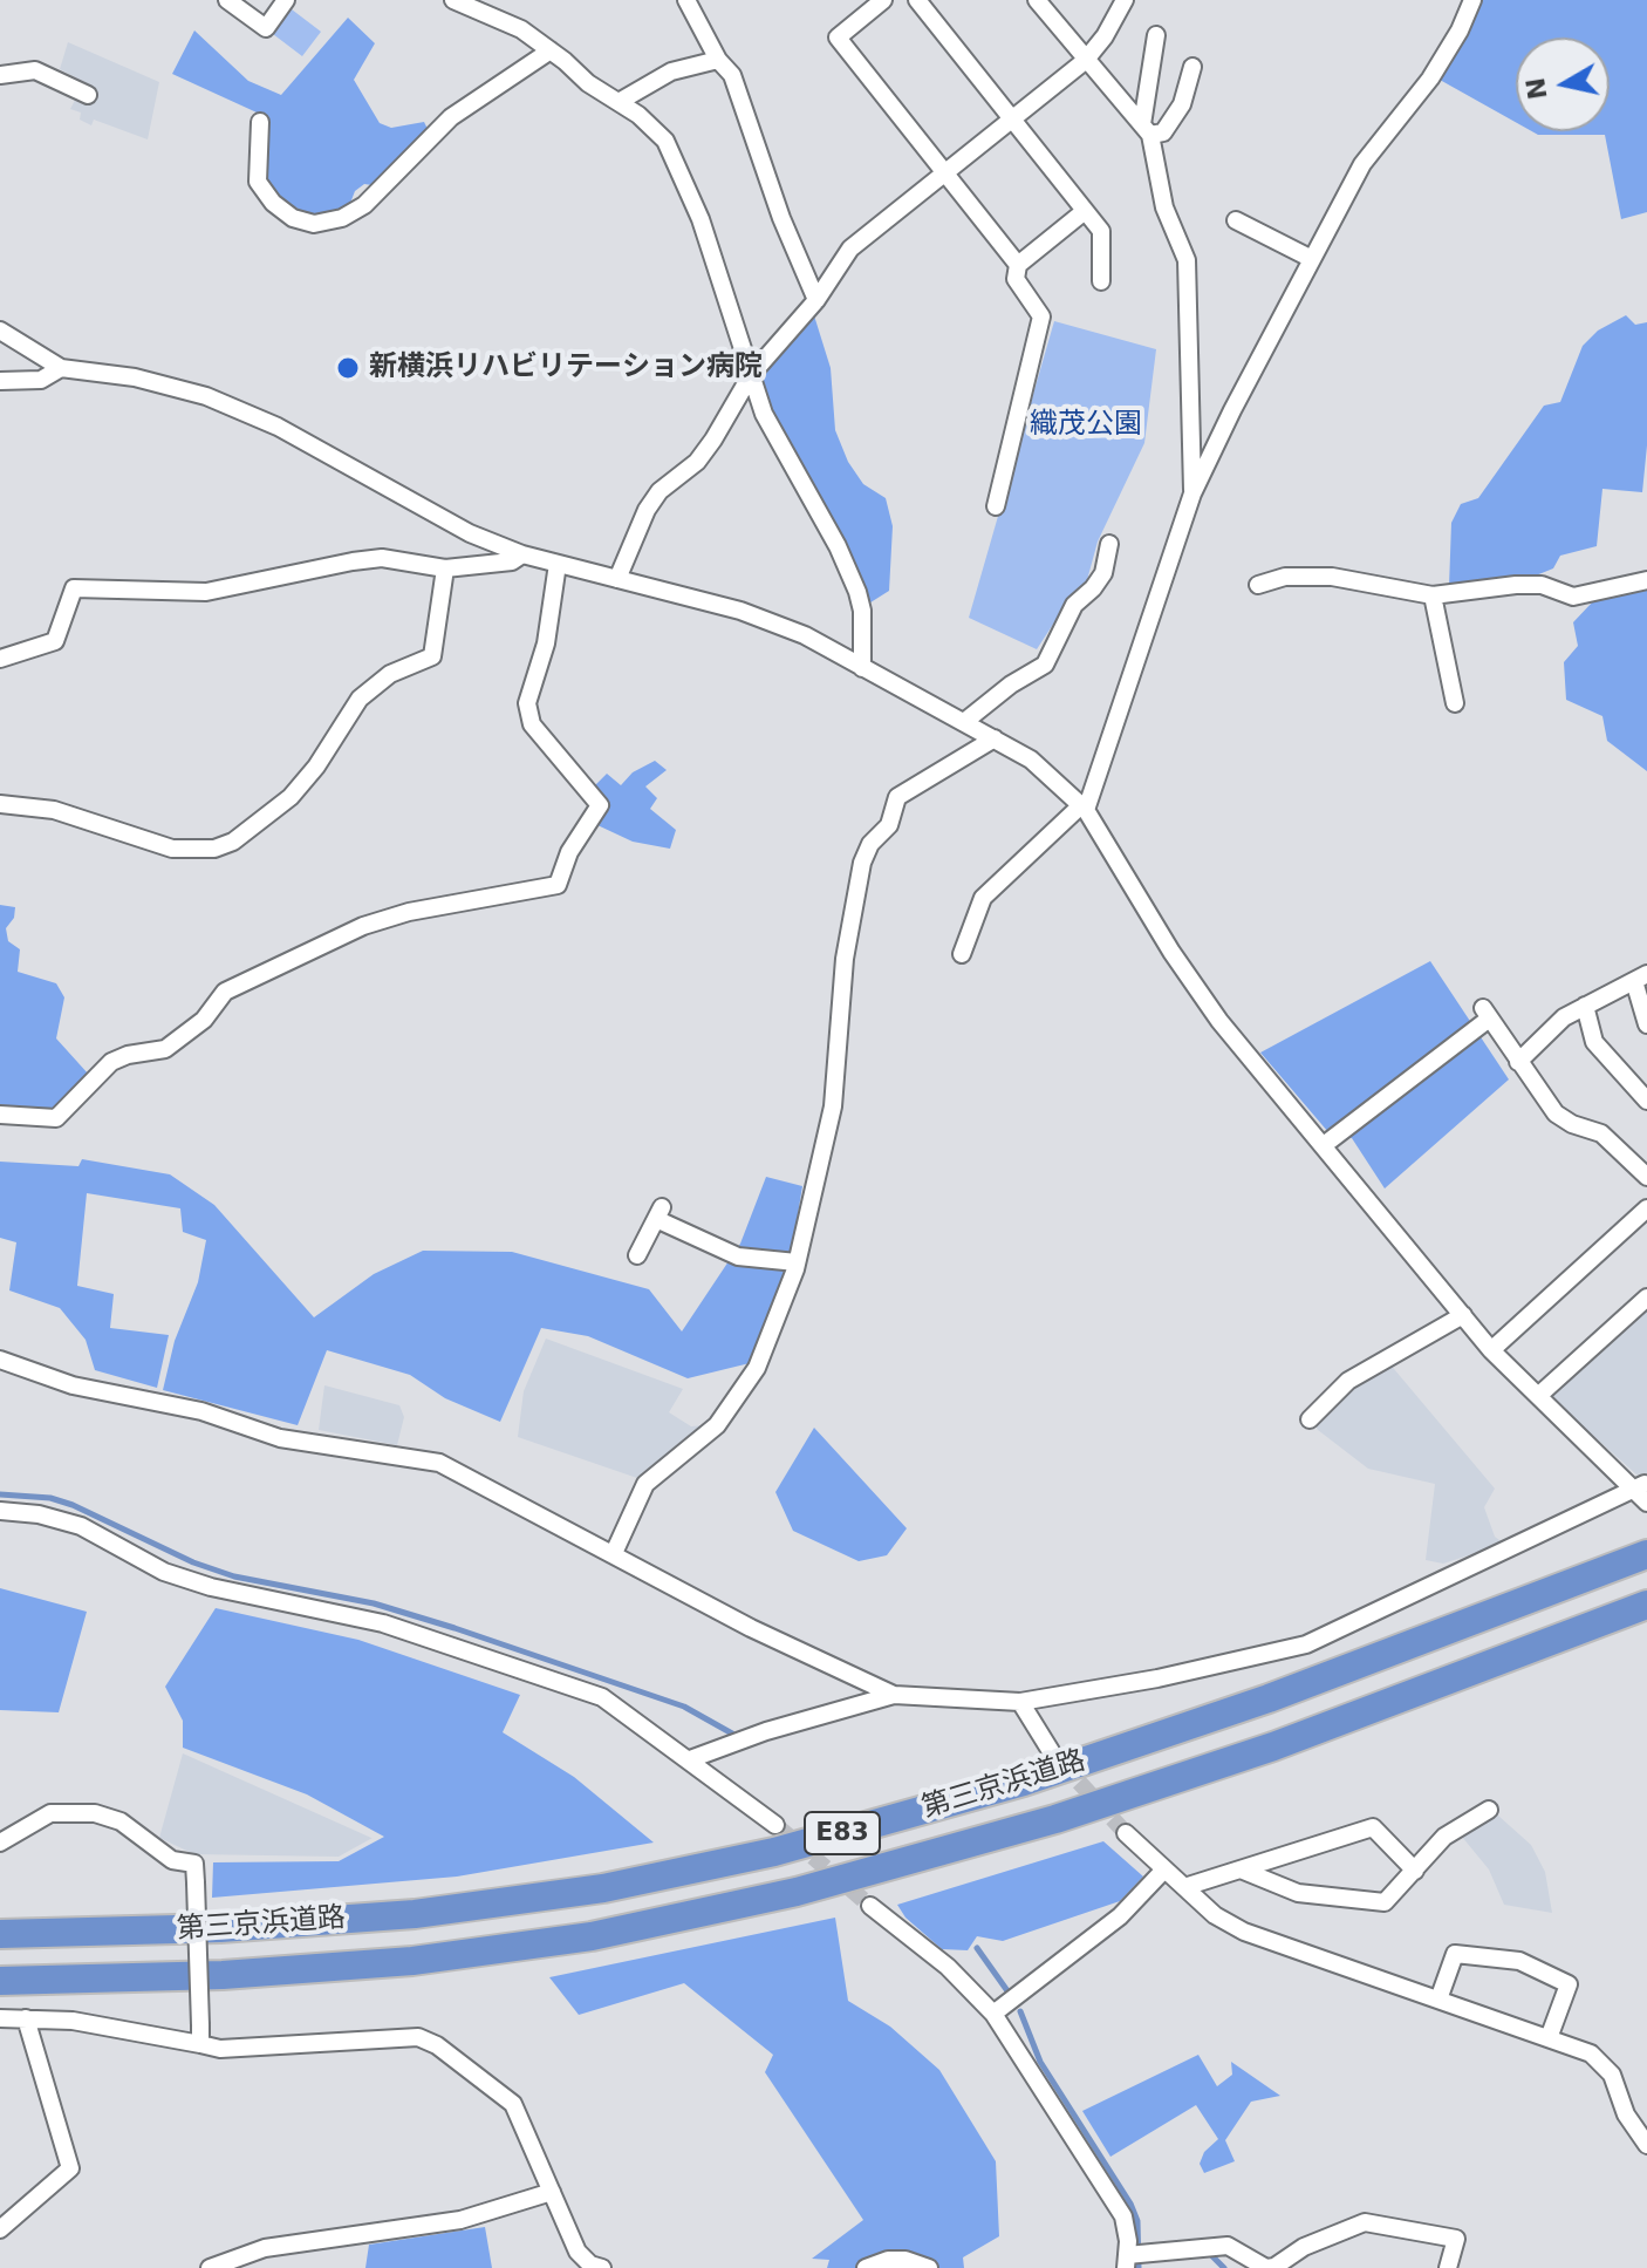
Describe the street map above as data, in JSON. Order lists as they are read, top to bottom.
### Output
{
  "streets": {
    "highway": ["第三京浜道路", "E83"]
  },
  "parks": ["織茂公園"],
  "places": ["新横浜リハビリテーション病院"],
  "north": "left"
}
